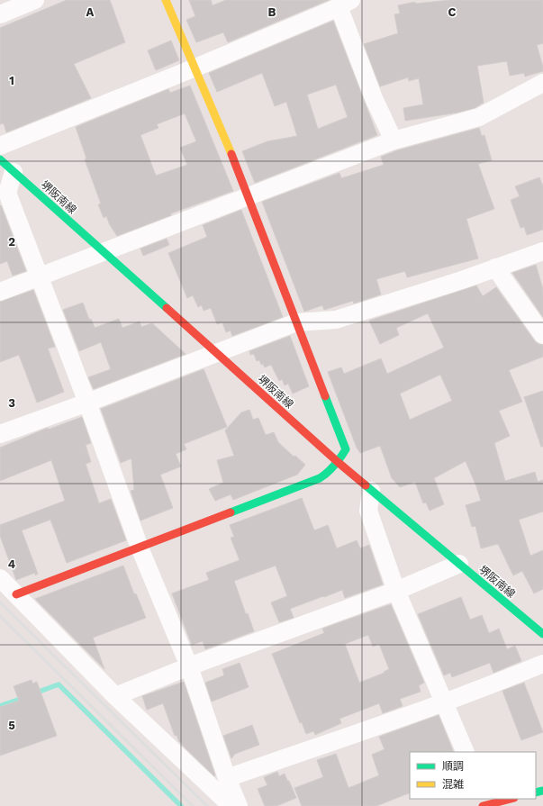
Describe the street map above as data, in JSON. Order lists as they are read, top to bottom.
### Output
{
  "streets": {
    "street": ["堺阪南線"]
  },
  "legend": ["順調", "混雑"],
  "grid": {
    "columns": ["A", "B", "C"],
    "rows": [
      "1",
      "2",
      "3",
      "4",
      "5"
    ]
  }
}
